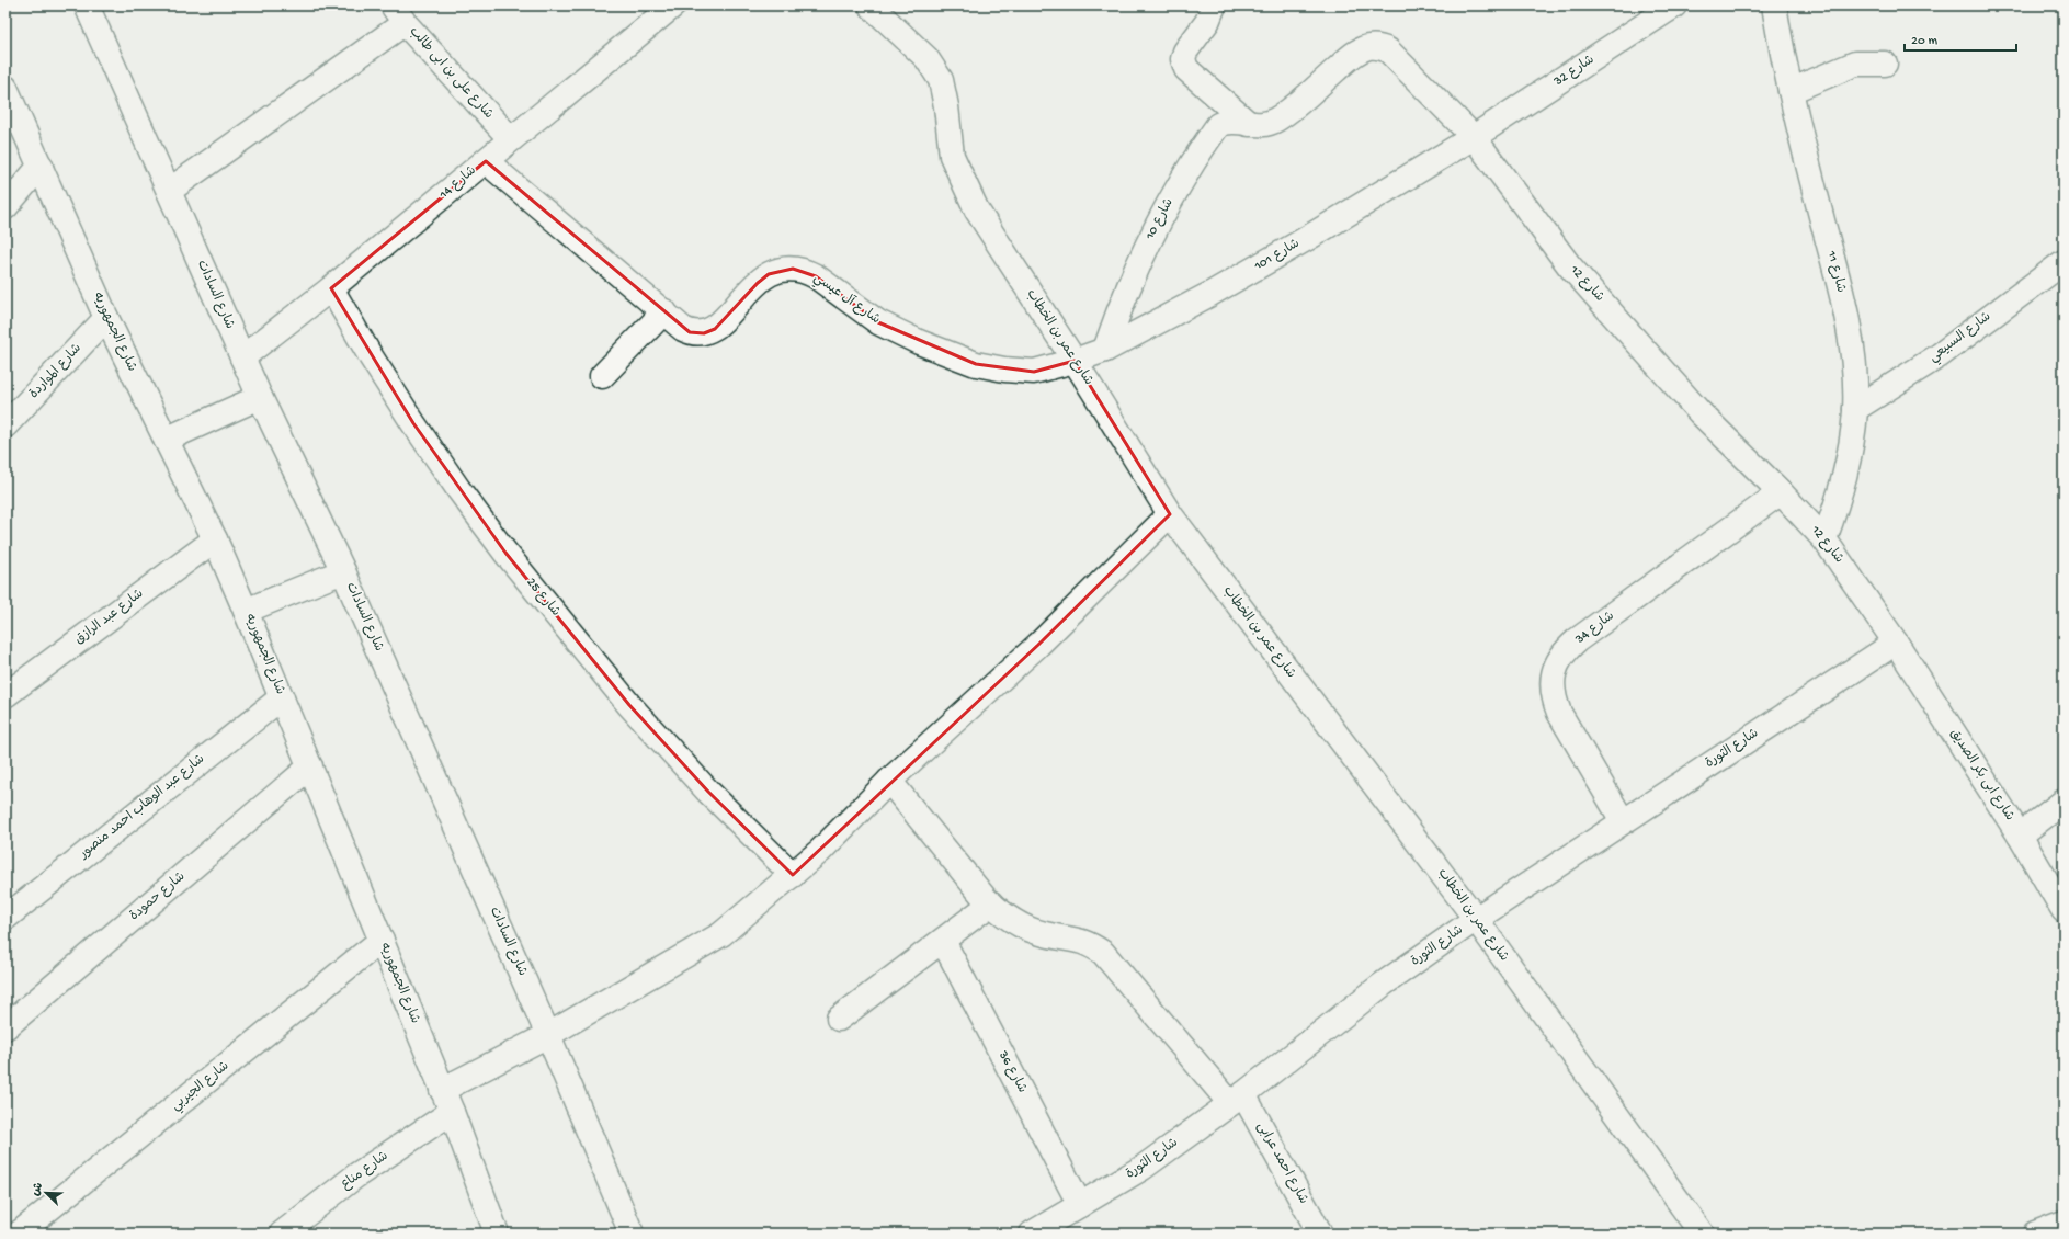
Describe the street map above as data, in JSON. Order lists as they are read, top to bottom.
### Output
{
  "streets": {
    "street": [
      "شارع 32",
      "شارع على بن ابى طالب",
      "شارع 14",
      "شارع 10",
      "شارع 101",
      "شارع 11",
      "شارع 12",
      "شارع السادات",
      "شارع آل عيسي",
      "شارع الجمهوريه",
      "شارع عمر بن الخطاب",
      "شارع السبيعي",
      "شارع المواردة",
      "شارع 25",
      "شارع عبد الرازق",
      "شارع 34",
      "شارع الثورة",
      "شارع ابى بكر الصديق",
      "شارع عبد الوهاب احمد منصور",
      "شارع حمودة",
      "شارع 36",
      "شارع الجيربي",
      "شارع احمد عرابى",
      "شارع مناع"
    ]
  },
  "crossings": [
    ["شارع 32", "شارع 101"],
    ["شارع 32", "شارع 12"],
    ["شارع على بن ابى طالب", "شارع 14"],
    ["شارع 14", "شارع السادات"],
    ["شارع 14", "شارع آل عيسي"],
    ["شارع 14", "شارع 25"],
    ["شارع 10", "شارع 101"],
    ["شارع 10", "شارع 12"],
    ["شارع 101", "شارع 12"],
    ["شارع 101", "شارع آل عيسي"],
    ["شارع 101", "شارع عمر بن الخطاب"],
    ["شارع 11", "شارع 12"],
    ["شارع 11", "شارع السبيعي"],
    ["شارع 12", "شارع 34"],
    ["شارع 12", "شارع الثورة"],
    ["شارع 12", "شارع ابى بكر الصديق"],
    ["شارع آل عيسي", "شارع عمر بن الخطاب"],
    ["شارع الجمهوريه", "شارع المواردة"],
    ["شارع الجمهوريه", "شارع عبد الرازق"],
    ["شارع الجمهوريه", "شارع عبد الوهاب احمد منصور"],
    ["شارع الجمهوريه", "شارع حمودة"],
    ["شارع الجمهوريه", "شارع الجيربي"],
    ["شارع الجمهوريه", "شارع مناع"],
    ["شارع عمر بن الخطاب", "شارع الثورة"],
    ["شارع 34", "شارع الثورة"],
    ["شارع الثورة", "شارع ابى بكر الصديق"],
    ["شارع الثورة", "شارع 36"],
    ["شارع الثورة", "شارع احمد عرابى"]
  ],
  "scale_bar": "20 m",
  "north": "top left"
}
